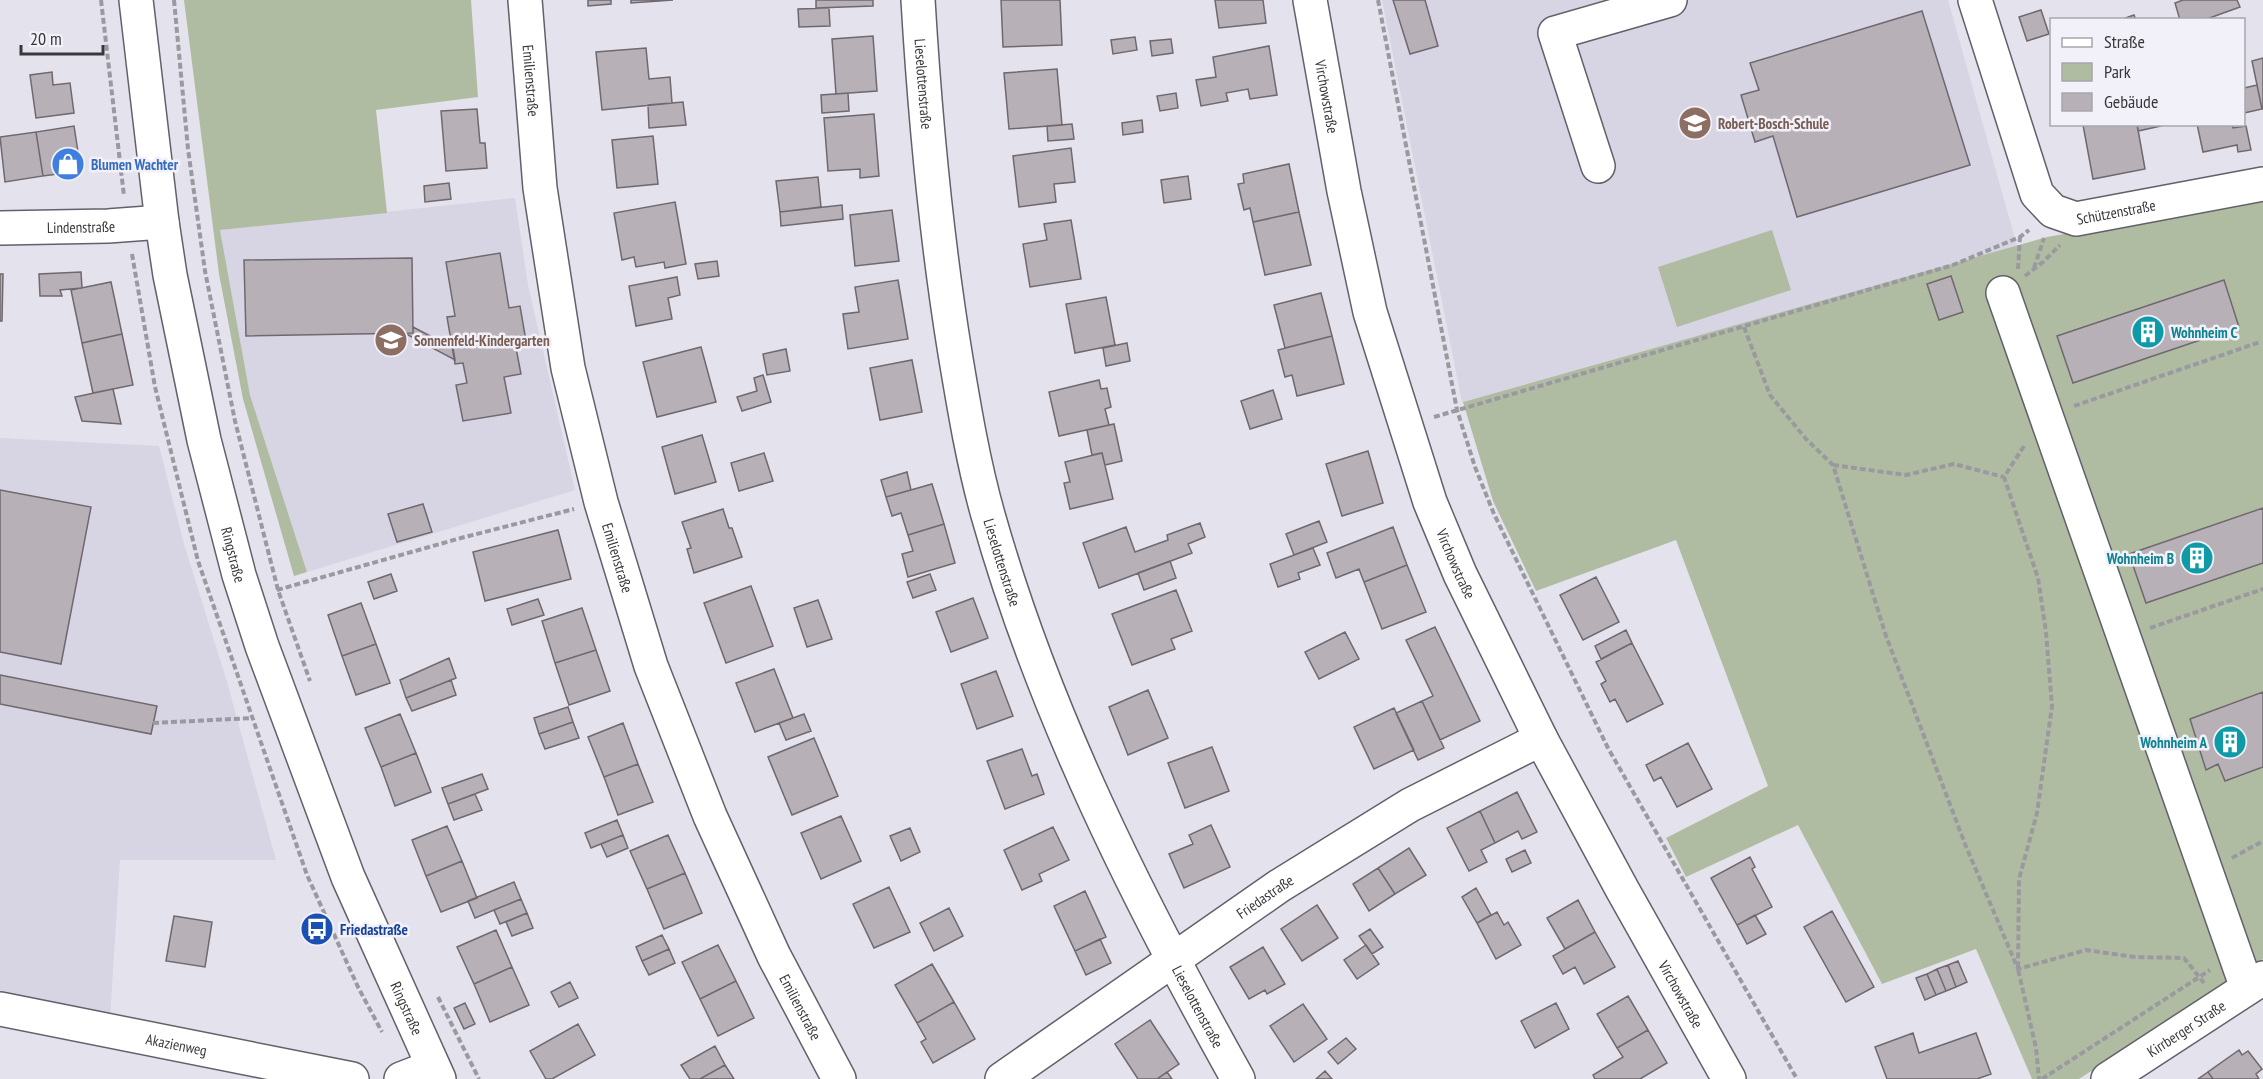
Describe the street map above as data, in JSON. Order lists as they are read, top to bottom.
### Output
{
  "streets": {
    "street": [
      "Emilienstraße",
      "Lieselottenstraße",
      "Virchowstraße",
      "Schützenstraße",
      "Lindenstraße",
      "Ringstraße",
      "Friedastraße",
      "Kirrberger Straße",
      "Akazienweg"
    ]
  },
  "crossings": [
    ["Lieselottenstraße", "Friedastraße"],
    ["Virchowstraße", "Friedastraße"],
    ["Lindenstraße", "Ringstraße"]
  ],
  "places": {
    "school or university": ["Robert-Bosch-Schule", "Sonnenfeld-Kindergarten"],
    "shop": ["Blumen Wachter"],
    "building": ["Wohnheim C", "Wohnheim B", "Wohnheim A"],
    "bus stop": ["Friedastraße"]
  },
  "legend": ["Straße", "Park", "Gebäude"],
  "scale_bar": "20 m"
}
